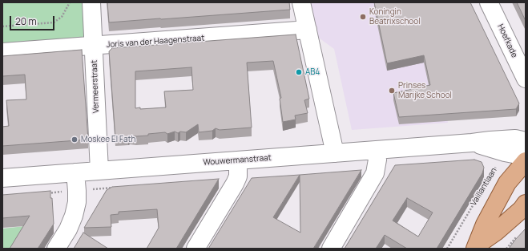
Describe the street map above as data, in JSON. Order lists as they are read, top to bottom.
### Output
{
  "streets": {
    "street": [
      "Hoefkade",
      "Joris van der Haagenstraat",
      "Vermeerstraat",
      "Wouwermanstraat"
    ],
    "path": ["Vaillantlaan"]
  },
  "crossings": [
    ["Joris van der Haagenstraat", "Vermeerstraat"],
    ["Vermeerstraat", "Wouwermanstraat"],
    ["Wouwermanstraat", "Vaillantlaan"]
  ],
  "places": [
    "Koningin Beatrixschool",
    "AB4",
    "Prinses Marijke School",
    "Moskee El Fath"
  ],
  "scale_bar": "20 m"
}
